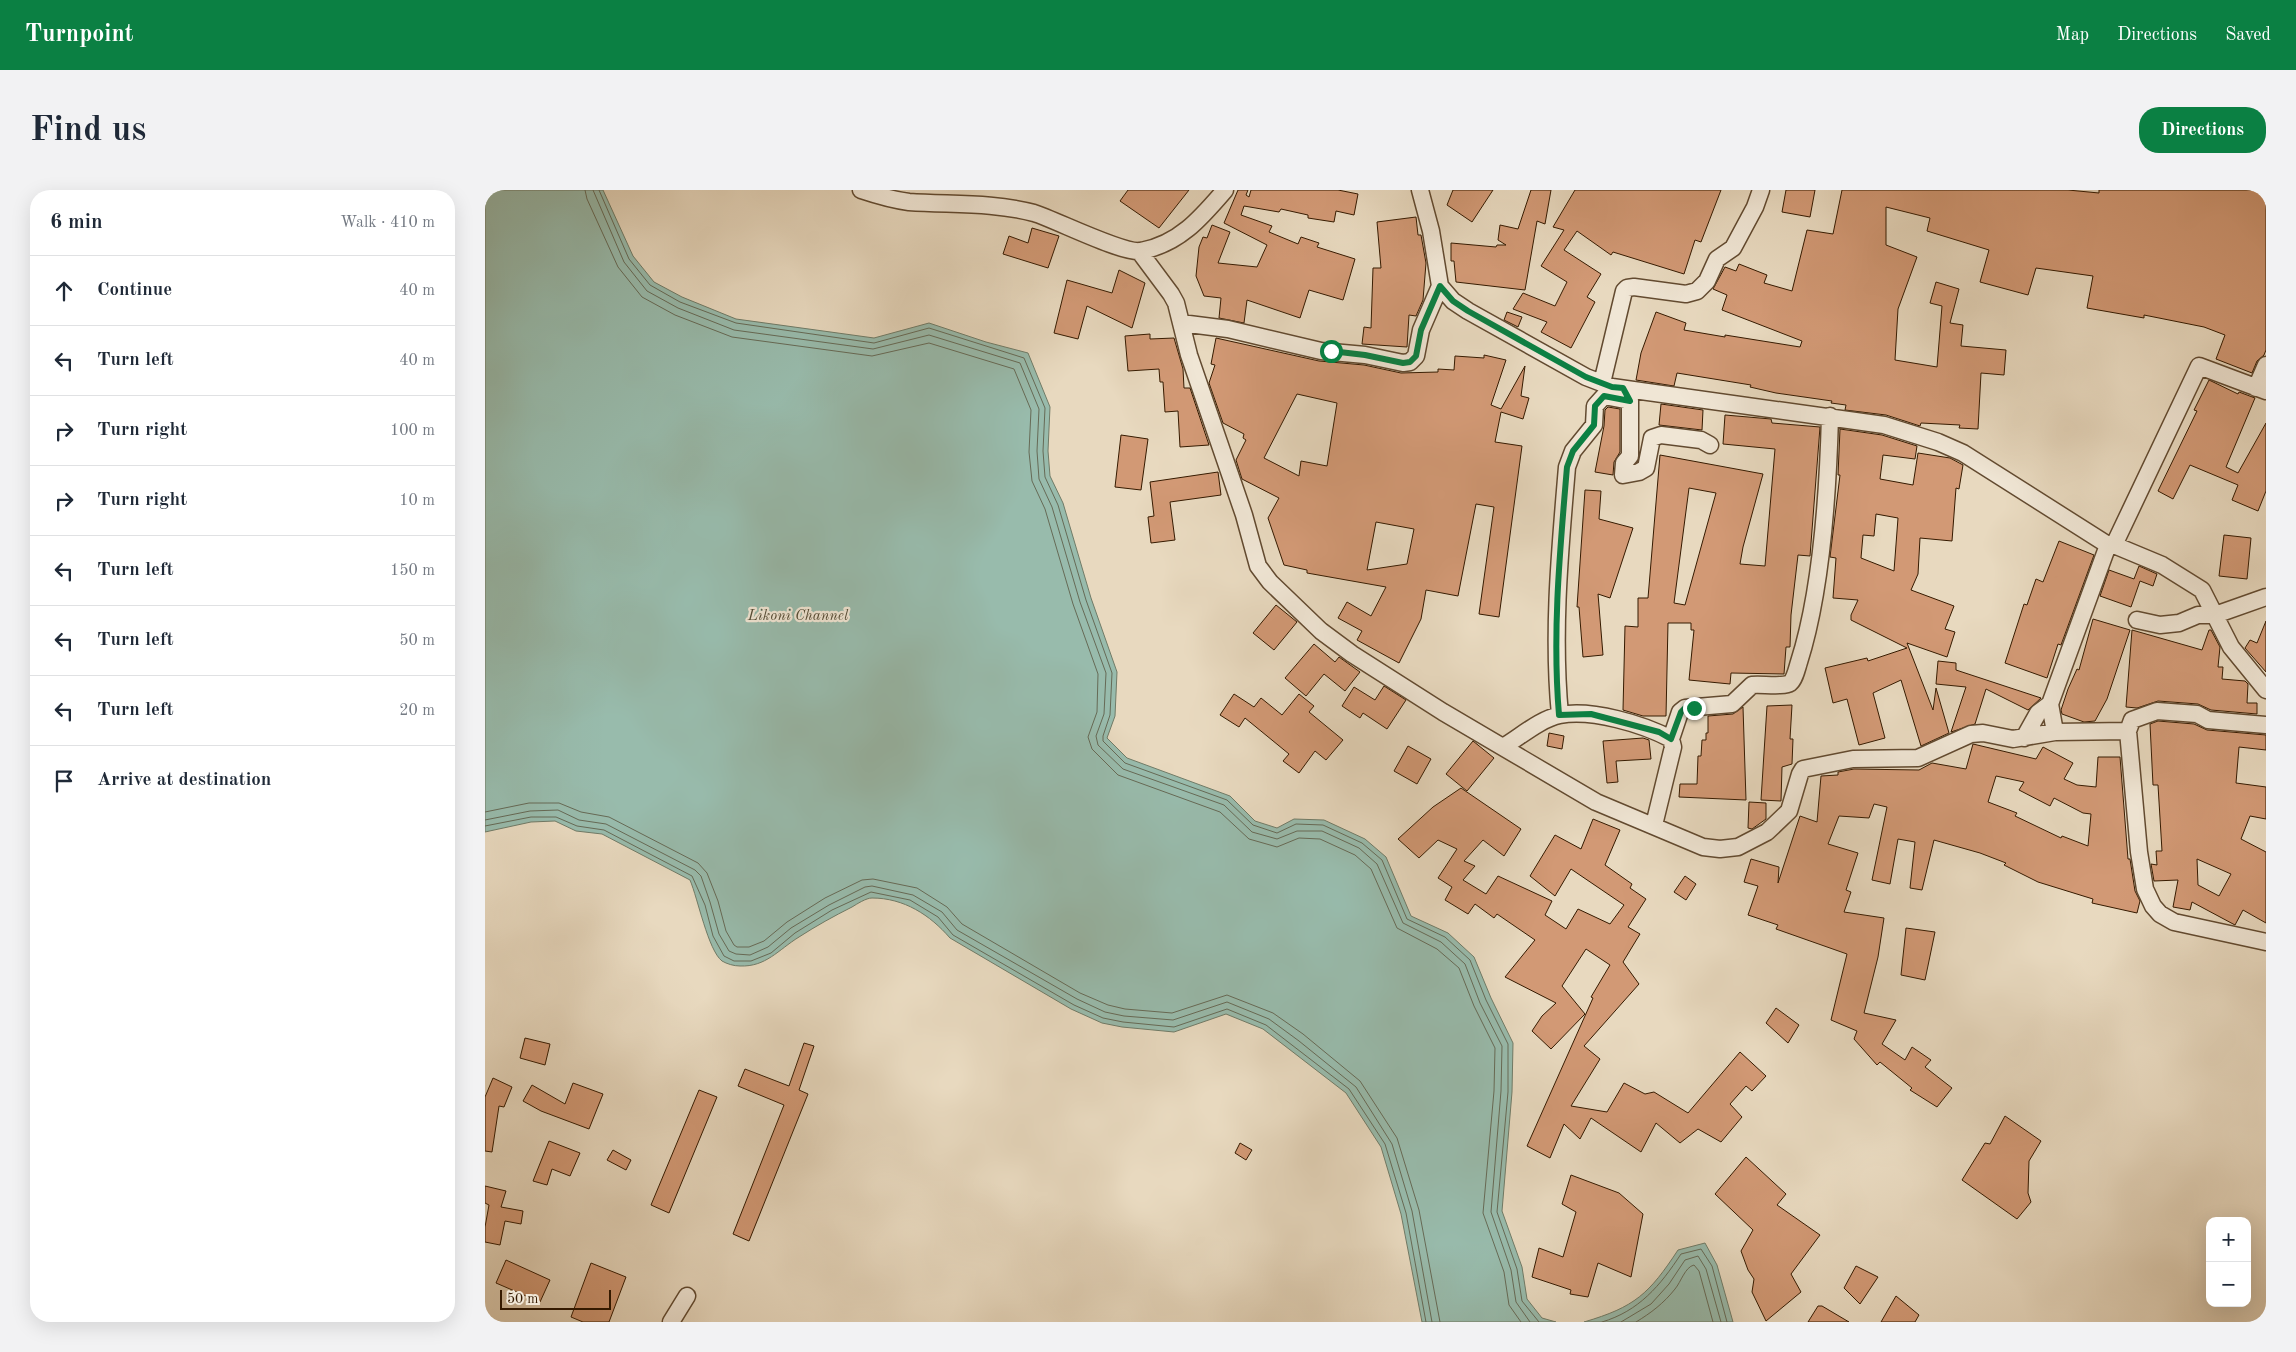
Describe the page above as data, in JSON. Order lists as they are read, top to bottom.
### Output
{
  "water": ["Likoni Channel"],
  "scale_bar": "50 m",
  "page": {
    "header": "Turnpoint",
    "nav": ["Map", "Directions", "Saved"],
    "buttons": "Directions",
    "title": "Find us",
    "heading": ["6 min", "Walk · 410 m"],
    "list": [
      ["Continue", "40 m"],
      ["Turn left", "40 m"],
      ["Turn right", "100 m"],
      ["Turn right", "10 m"],
      ["Turn left", "150 m"],
      ["Turn left", "50 m"],
      ["Turn left", "20 m"],
      "Arrive at destination"
    ],
    "map_buttons": ["+", "−"],
    "scale": "50 m"
  }
}
